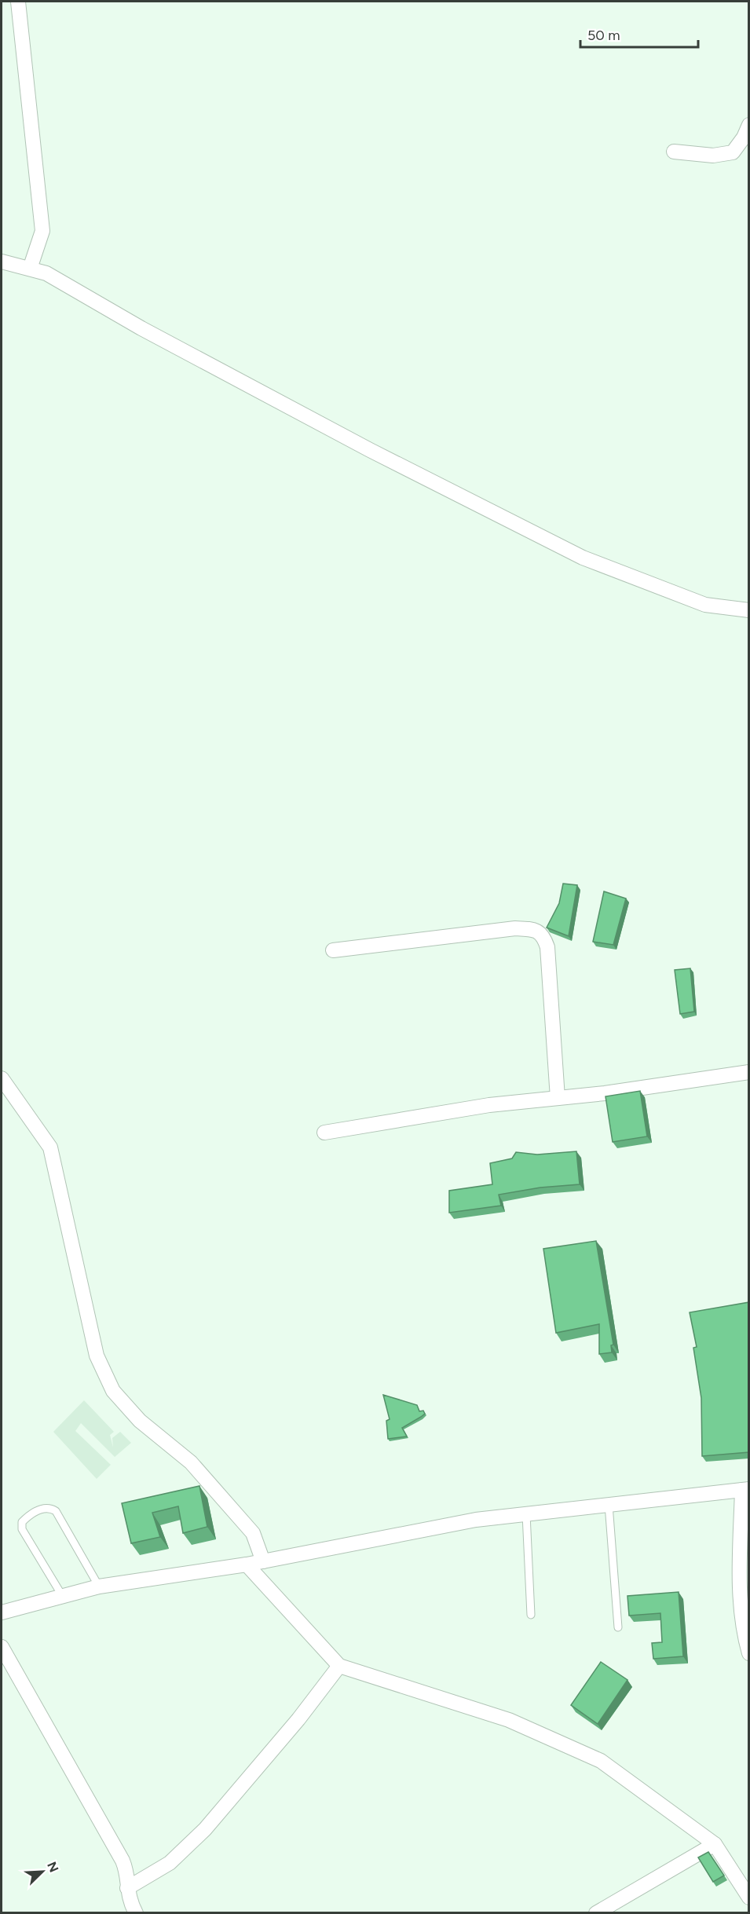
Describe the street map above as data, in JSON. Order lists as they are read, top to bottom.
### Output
{
  "scale_bar": "50 m",
  "north": "top right"
}
